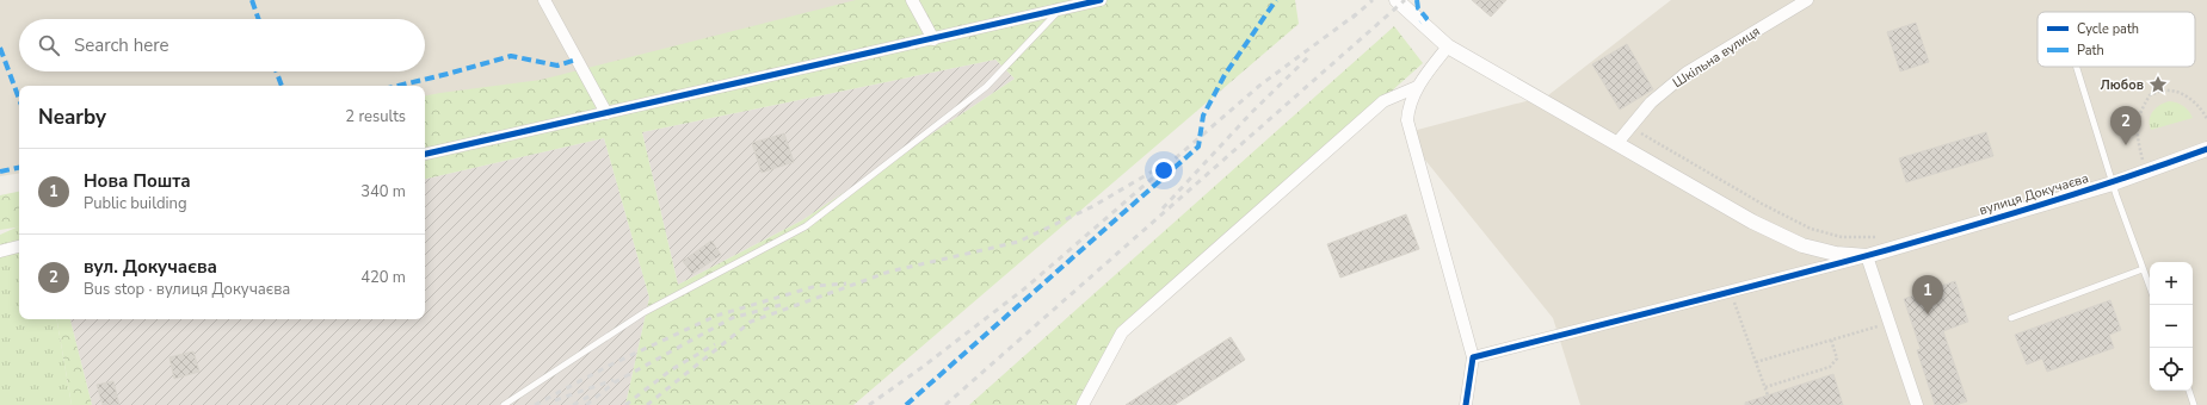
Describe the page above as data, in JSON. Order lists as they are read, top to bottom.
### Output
{
  "streets": {
    "street": ["Шкільна вулиця", "вулиця Докучаєва"]
  },
  "places": {
    "place": ["Любов"]
  },
  "legend": ["Cycle path", "Path"],
  "page": {
    "search": "Search here",
    "heading": ["Nearby", "2 results"],
    "pins": ["2", "1"],
    "list": [
      {
        "mark": "1",
        "name": "Нова Пошта",
        "note": "Public building",
        "value": "340 m"
      },
      {
        "mark": "2",
        "name": "вул. Докучаєва",
        "note": "Bus stop · вулиця Докучаєва",
        "value": "420 m"
      }
    ],
    "map_buttons": ["+", "−"]
  }
}
